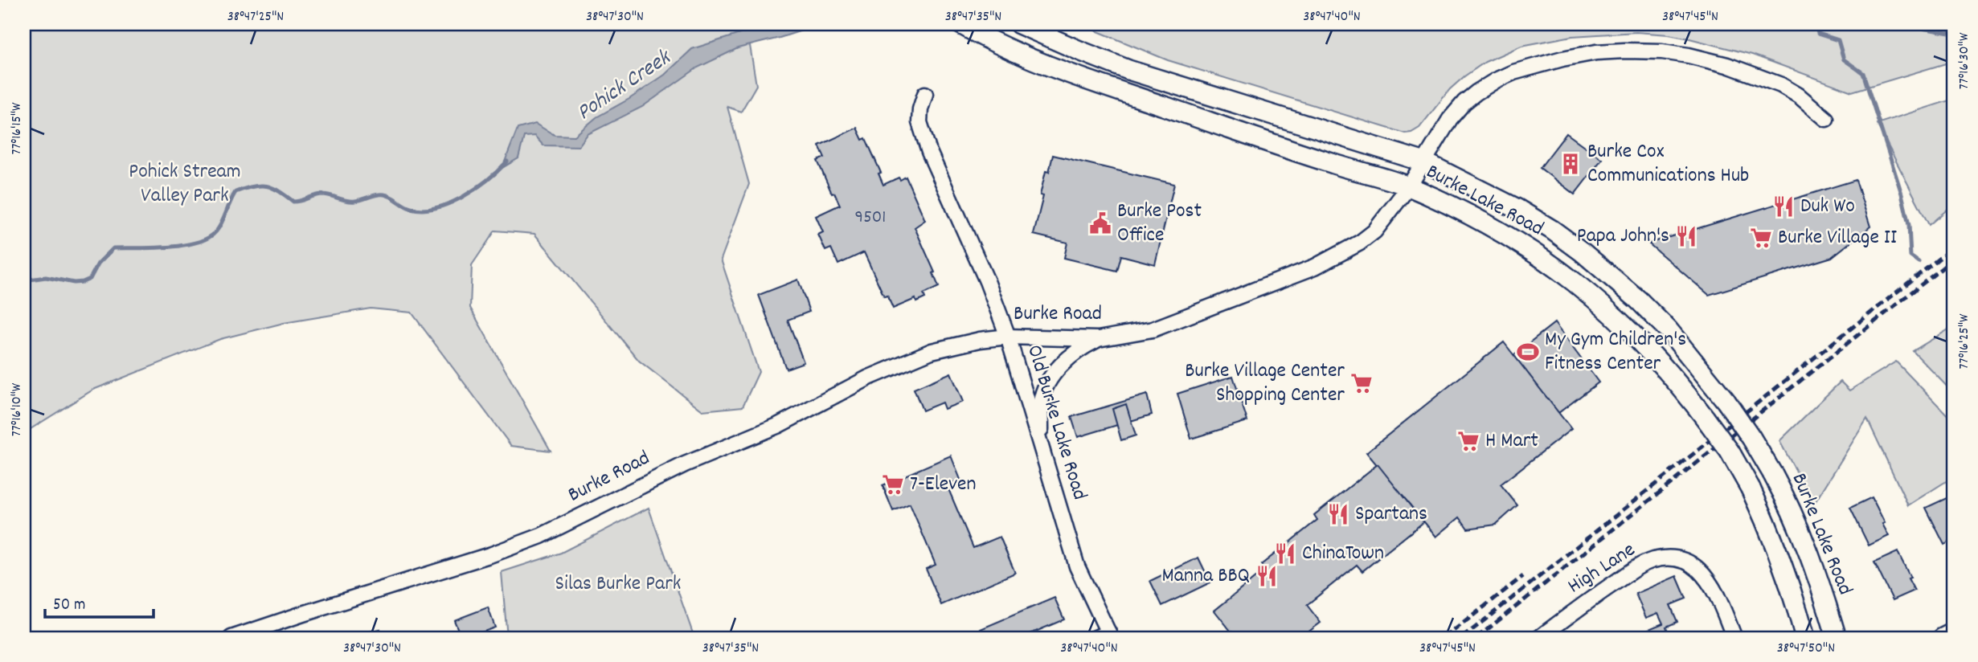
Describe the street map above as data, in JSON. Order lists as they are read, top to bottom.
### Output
{
  "streets": {
    "main road": ["Burke Lake Road"],
    "street": ["Burke Road", "Old Burke Lake Road", "High Lane"]
  },
  "crossings": [
    ["Burke Lake Road", "Burke Road"],
    ["Burke Road", "Old Burke Lake Road"]
  ],
  "water": ["Pohick Creek"],
  "parks": ["Pohick Stream Valley Park", "Silas Burke Park"],
  "places": {
    "building": ["Burke Cox Communications Hub"],
    "restaurant": [
      "Duk Wo",
      "Papa John's",
      "Spartans",
      "ChinaTown",
      "Manna BBQ"
    ],
    "public building": ["Burke Post Office"],
    "supermarket": [
      "Burke Village II",
      "Burke Village Center Shopping Center",
      "H Mart",
      "7-Eleven"
    ],
    "sports": ["My Gym Children's Fitness Center"]
  },
  "house_numbers": ["9501"],
  "scale_bar": "50 m",
  "coordinates": [
    "38°47'25\"N",
    "38°47'30\"N",
    "38°47'35\"N",
    "38°47'40\"N",
    "38°47'45\"N",
    "77°16'30\"W",
    "77°16'15\"W",
    "77°16'25\"W",
    "77°16'10\"W",
    "38°47'50\"N"
  ]
}
